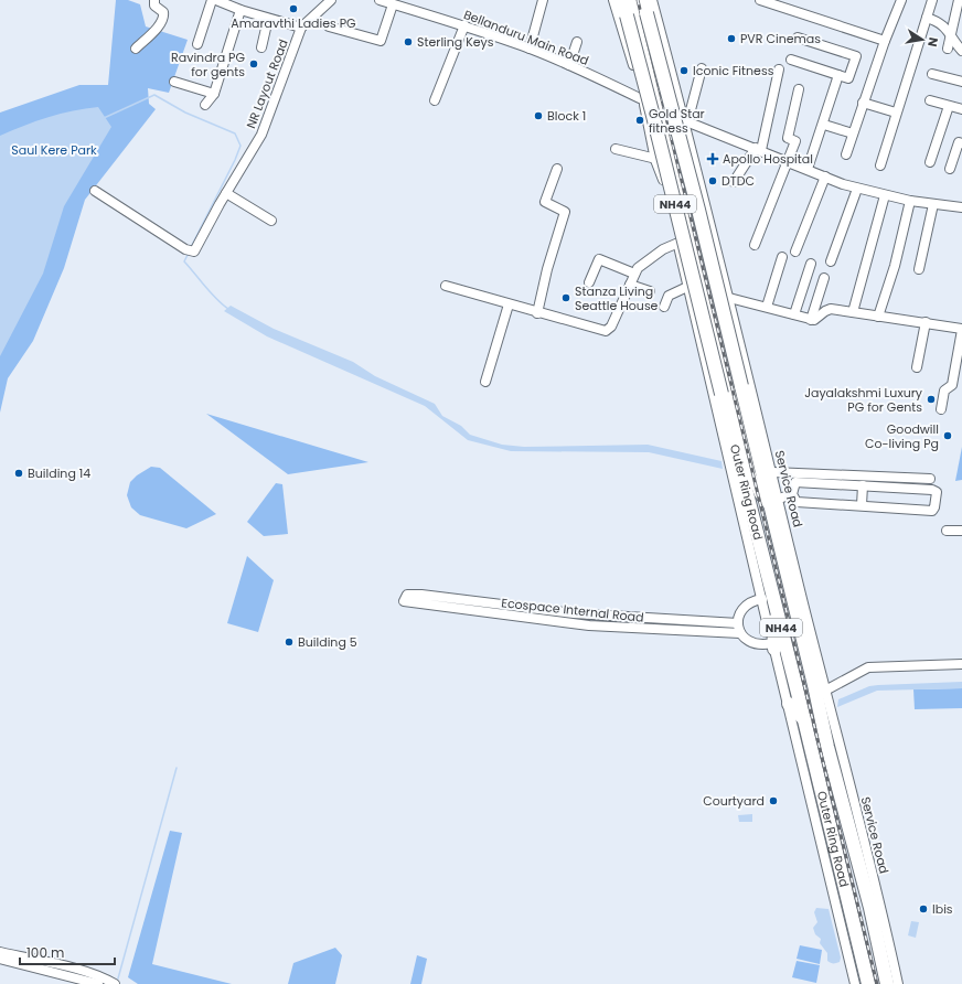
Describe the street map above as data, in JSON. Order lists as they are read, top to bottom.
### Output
{
  "streets": {
    "highway": ["NH44", "Outer Ring Road"],
    "street": [
      "Bellanduru Main Road",
      "NR Layout Road",
      "Service Road",
      "Ecospace Internal Road"
    ]
  },
  "crossings": [
    ["Bellanduru Main Road", "Service Road"],
    ["Service Road", "Outer Ring Road"]
  ],
  "parks": ["Saul Kere Park"],
  "places": {
    "other": [
      "Amaravthi Ladies PG",
      "PVR Cinemas",
      "Sterling Keys",
      "Ravindra PG for gents",
      "Iconic Fitness",
      "Block 1",
      "Gold Star fitness",
      "DTDC",
      "Stanza Living Seattle House",
      "Jayalakshmi Luxury PG for Gents",
      "Goodwill Co-living Pg",
      "Building 14",
      "Building 5",
      "Courtyard",
      "Ibis"
    ],
    "health": ["Apollo Hospital"]
  },
  "scale_bar": "100 m",
  "north": "right"
}
